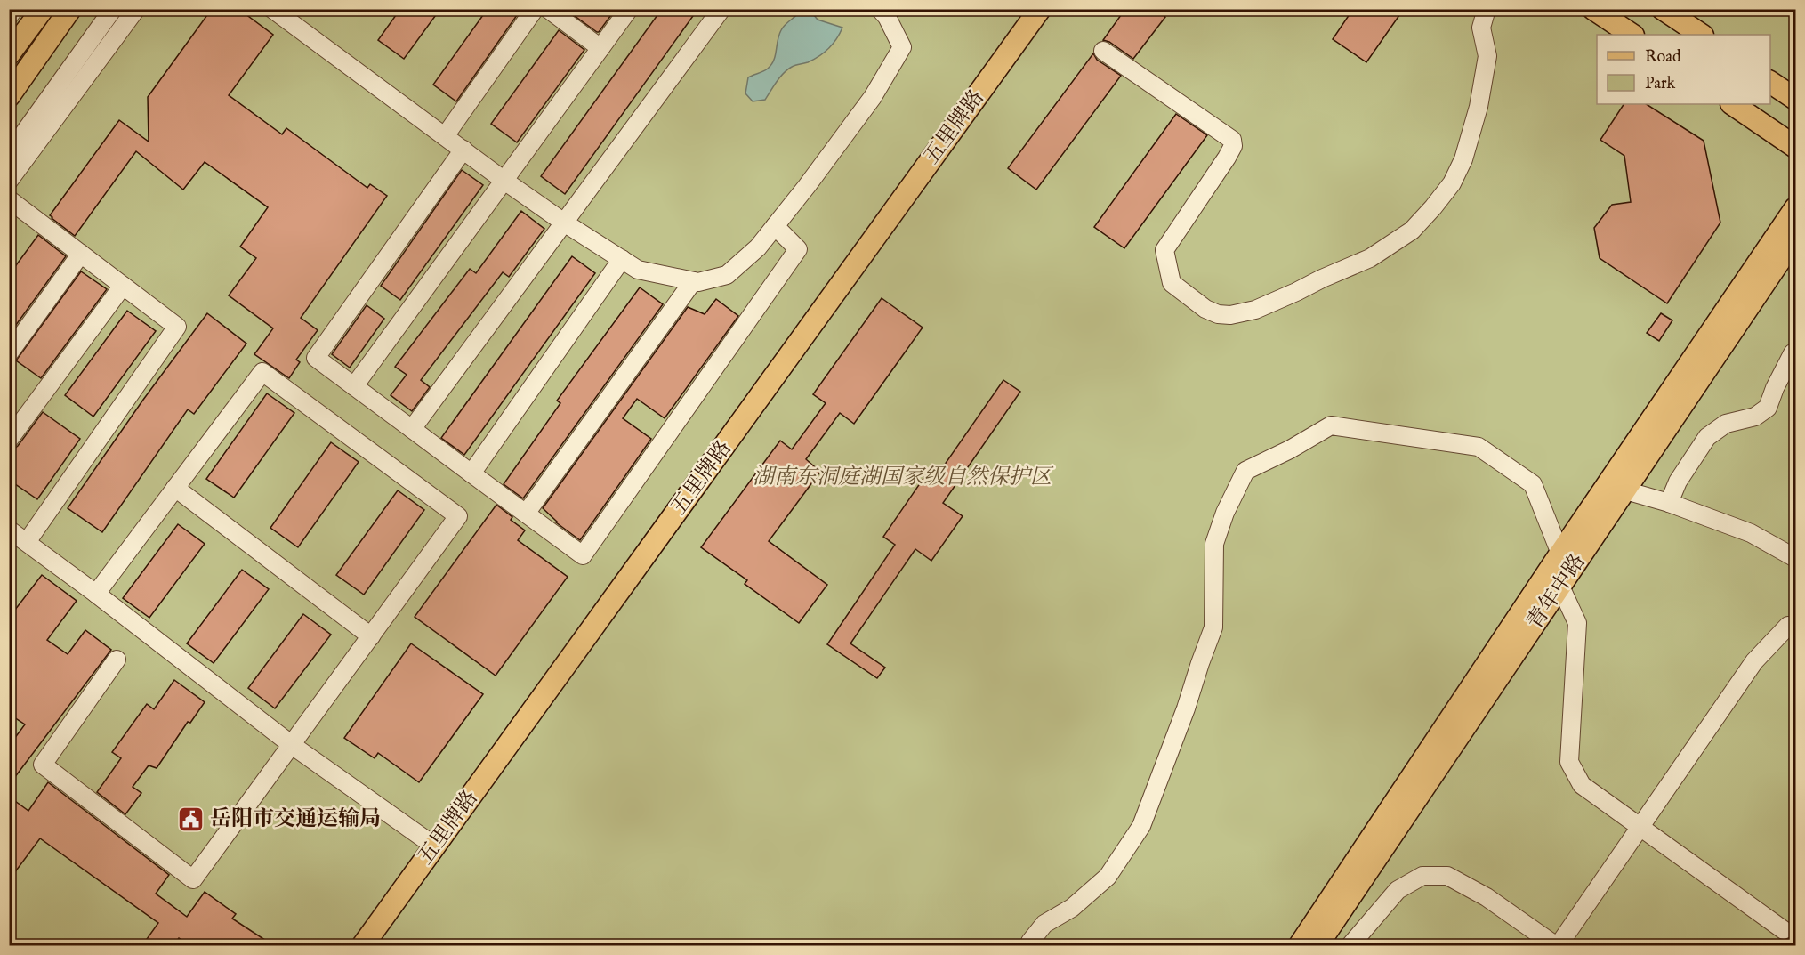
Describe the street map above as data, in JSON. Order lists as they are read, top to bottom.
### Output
{
  "streets": {
    "main road": ["五里牌路", "青年中路"]
  },
  "parks": ["湖南东洞庭湖国家级自然保护区"],
  "places": {
    "public building": ["岳阳市交通运输局"]
  },
  "legend": ["Road", "Park"]
}
